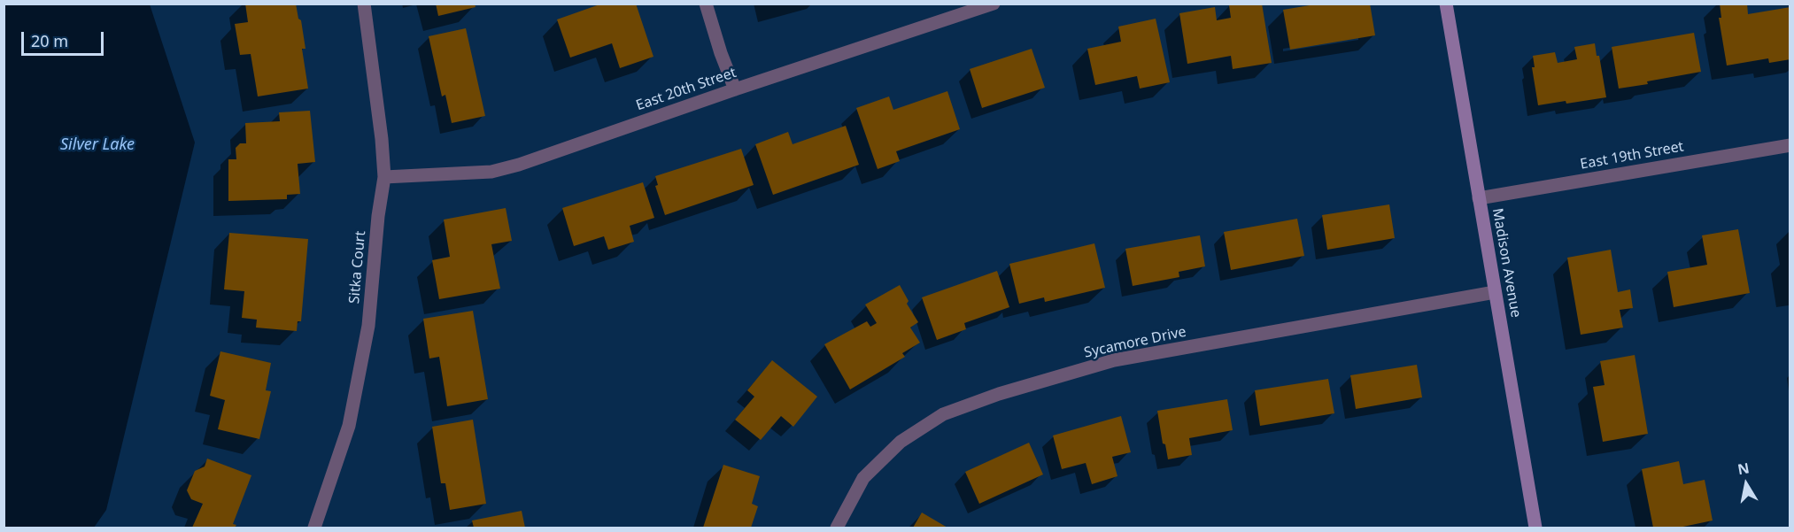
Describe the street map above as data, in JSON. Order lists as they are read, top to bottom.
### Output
{
  "streets": {
    "main road": ["Madison Avenue"],
    "street": [
      "East 20th Street",
      "East 19th Street",
      "Sitka Court",
      "Sycamore Drive"
    ]
  },
  "crossings": [
    ["East 20th Street", "Sitka Court"],
    ["East 19th Street", "Madison Avenue"],
    ["Madison Avenue", "Sycamore Drive"]
  ],
  "water": ["Silver Lake"],
  "scale_bar": "20 m",
  "north": "top"
}
